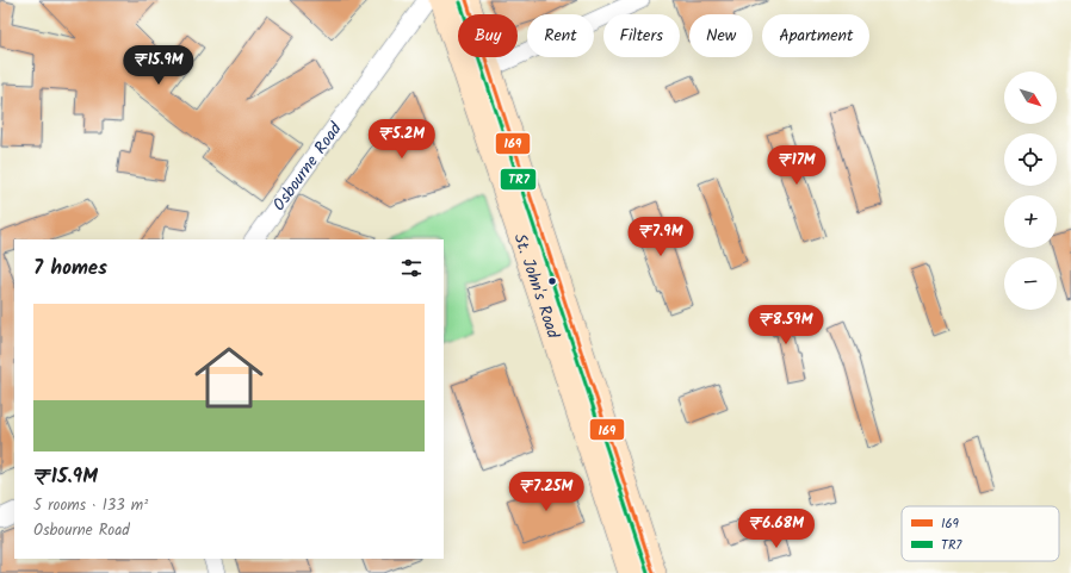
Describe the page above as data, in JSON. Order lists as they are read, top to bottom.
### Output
{
  "streets": {
    "main road": ["St. John's Road"],
    "street": ["Osbourne Road"]
  },
  "lines": ["transit line 169", "transit line TR7"],
  "legend": ["169", "TR7"],
  "north": "bottom right",
  "page": {
    "chip": [
      "Buy",
      "Rent",
      "Filters",
      "New",
      "Apartment"
    ],
    "price": [
      "₹15.9M",
      "₹5.2M",
      "₹17M",
      "₹7.9M",
      "₹8.59M",
      "₹7.25M",
      "₹6.68M"
    ],
    "map_buttons": ["+", "−"],
    "heading": "7 homes",
    "list": [
      {
        "name": "₹15.9M",
        "note": "5 rooms · 133 m² · Osbourne Road"
      }
    ]
  }
}
